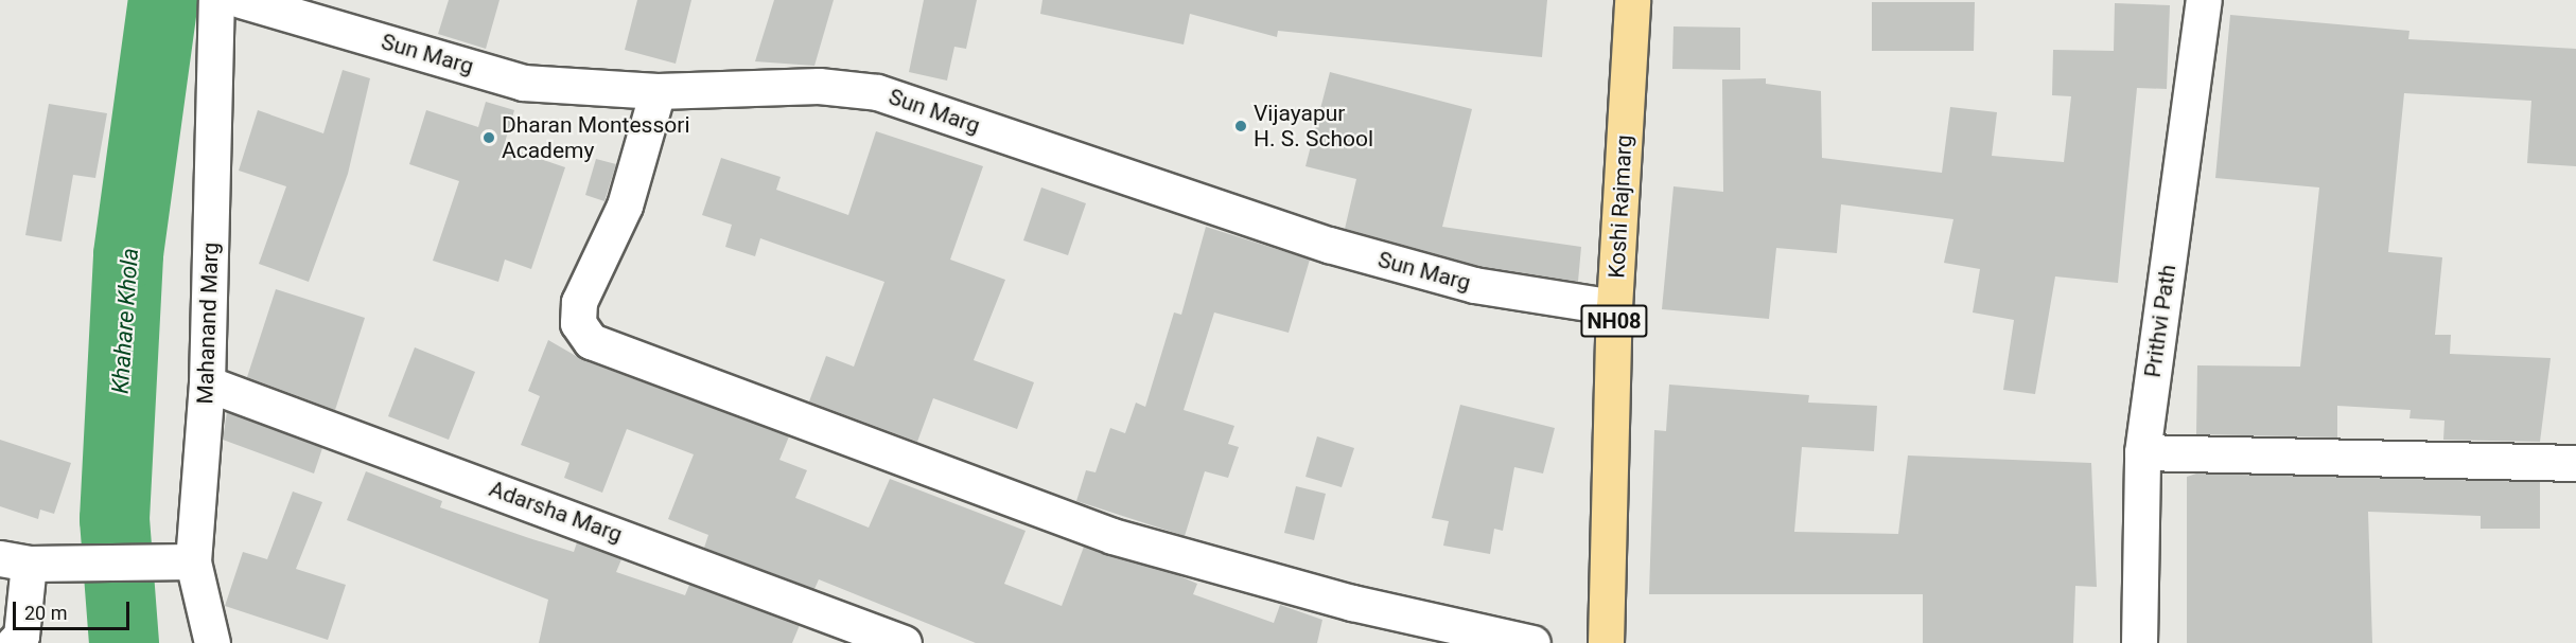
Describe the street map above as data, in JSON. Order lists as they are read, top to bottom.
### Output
{
  "streets": {
    "main road": ["Koshi Rajmarg", "NH08"],
    "street": [
      "Sun Marg",
      "Prithvi Path",
      "Mahanand Marg",
      "Adarsha Marg"
    ]
  },
  "crossings": [
    ["Sun Marg", "Koshi Rajmarg"],
    ["Mahanand Marg", "Adarsha Marg"]
  ],
  "water": ["Khahare Khola"],
  "places": ["Vijayapur H. S. School", "Dharan Montessori Academy"],
  "scale_bar": "20 m"
}
